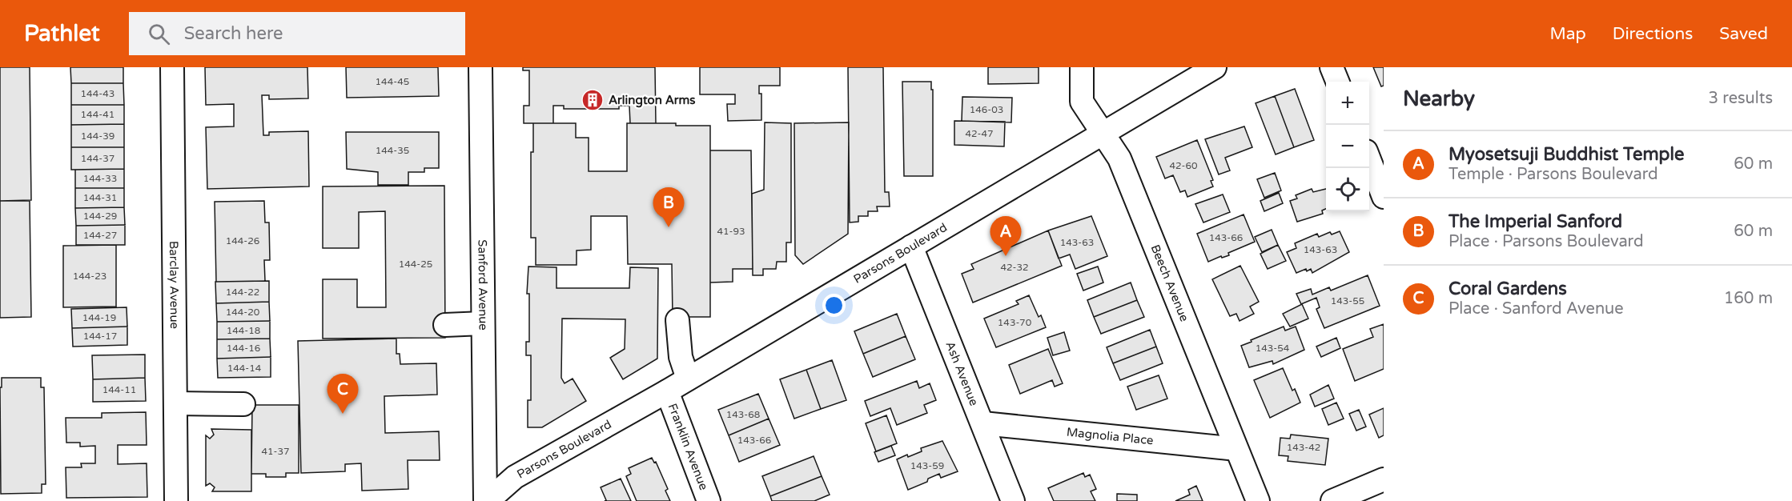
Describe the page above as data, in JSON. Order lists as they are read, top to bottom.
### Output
{
  "streets": {
    "street": [
      "Parsons Boulevard",
      "Beech Avenue",
      "Barclay Avenue",
      "Sanford Avenue",
      "Ash Avenue",
      "Magnolia Place",
      "Franklin Avenue"
    ]
  },
  "crossings": [
    ["Parsons Boulevard", "Beech Avenue"],
    ["Parsons Boulevard", "Sanford Avenue"],
    ["Parsons Boulevard", "Ash Avenue"],
    ["Parsons Boulevard", "Franklin Avenue"],
    ["Beech Avenue", "Magnolia Place"],
    ["Ash Avenue", "Magnolia Place"]
  ],
  "places": {
    "building": ["Arlington Arms"]
  },
  "house_numbers": [
    "144-45",
    "144-43",
    "146-03",
    "144-41",
    "42-47",
    "144-39",
    "144-35",
    "144-37",
    "42-60",
    "144-33",
    "144-31",
    "144-29",
    "41-93",
    "144-27",
    "143-66",
    "144-26",
    "143-63",
    "143-63",
    "144-25",
    "42-32",
    "144-23",
    "144-22",
    "143-55",
    "144-20",
    "144-19",
    "143-70",
    "144-18",
    "144-17",
    "144-16",
    "143-54",
    "144-14",
    "144-11",
    "143-68",
    "143-66",
    "143-42",
    "41-37",
    "143-59"
  ],
  "page": {
    "header": "Pathlet",
    "search": "Search here",
    "nav": ["Map", "Directions", "Saved"],
    "heading": ["Nearby", "3 results"],
    "map_buttons": ["+", "−"],
    "list": [
      {
        "mark": "A",
        "name": "Myosetsuji Buddhist Temple",
        "note": "Temple · Parsons Boulevard",
        "value": "60 m"
      },
      {
        "mark": "B",
        "name": "The Imperial Sanford",
        "note": "Place · Parsons Boulevard",
        "value": "60 m"
      },
      {
        "mark": "C",
        "name": "Coral Gardens",
        "note": "Place · Sanford Avenue",
        "value": "160 m"
      }
    ],
    "pins": ["B", "A", "C"]
  }
}
